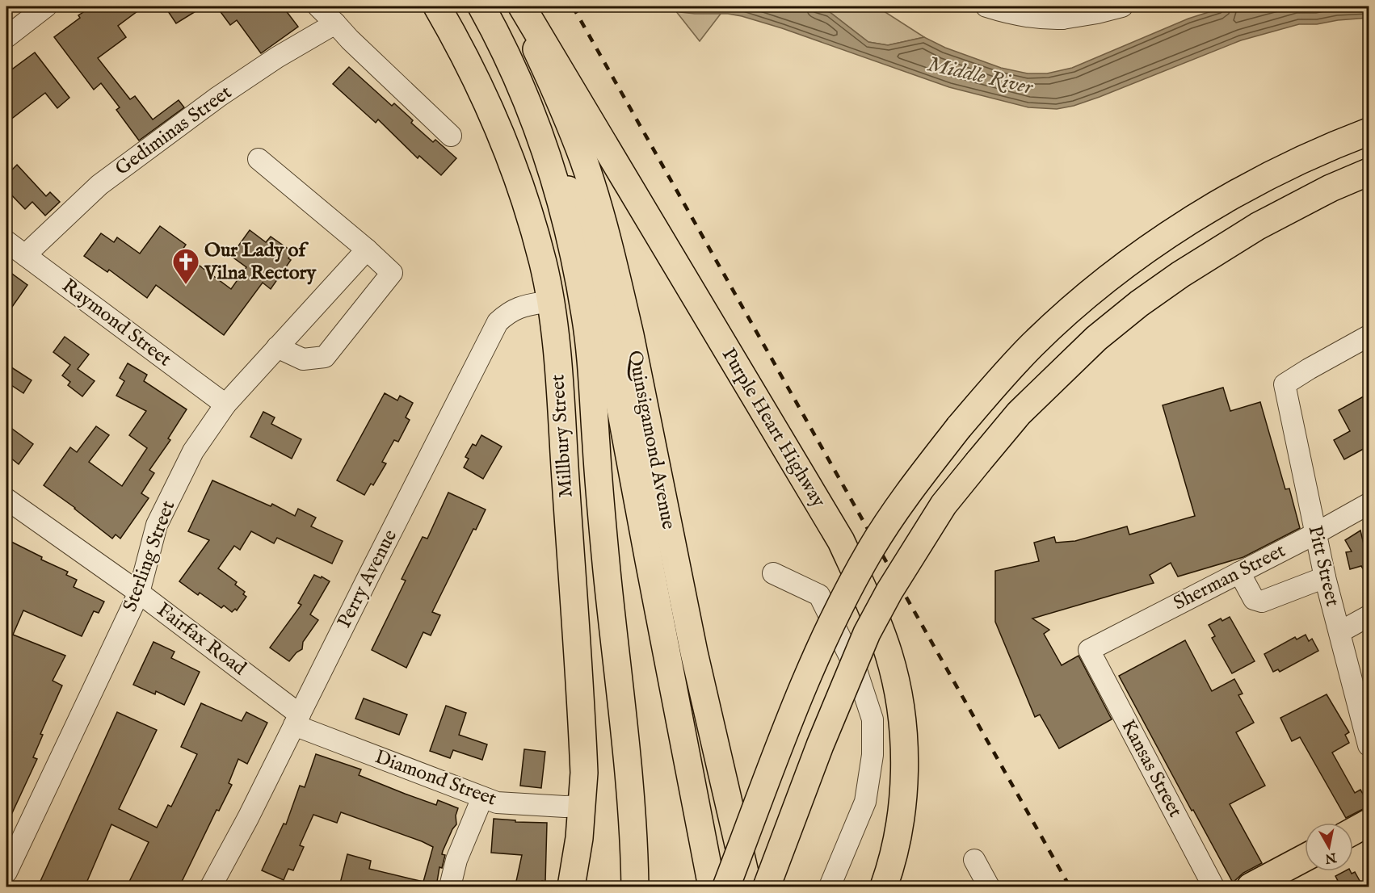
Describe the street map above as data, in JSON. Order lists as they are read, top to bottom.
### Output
{
  "streets": {
    "main road": ["Purple Heart Highway", "Millbury Street", "Quinsigamond Avenue"],
    "street": [
      "Gediminas Street",
      "Raymond Street",
      "Sterling Street",
      "Pitt Street",
      "Sherman Street",
      "Perry Avenue",
      "Fairfax Road",
      "Kansas Street",
      "Diamond Street"
    ]
  },
  "crossings": [
    ["Gediminas Street", "Raymond Street"],
    ["Raymond Street", "Sterling Street"],
    ["Millbury Street", "Perry Avenue"],
    ["Millbury Street", "Diamond Street"],
    ["Sterling Street", "Fairfax Road"],
    ["Pitt Street", "Sherman Street"],
    ["Sherman Street", "Kansas Street"],
    ["Perry Avenue", "Fairfax Road"],
    ["Perry Avenue", "Diamond Street"],
    ["Fairfax Road", "Diamond Street"]
  ],
  "water": ["Middle River"],
  "places": {
    "church": ["Our Lady of Vilna Rectory"]
  },
  "north": "bottom"
}
